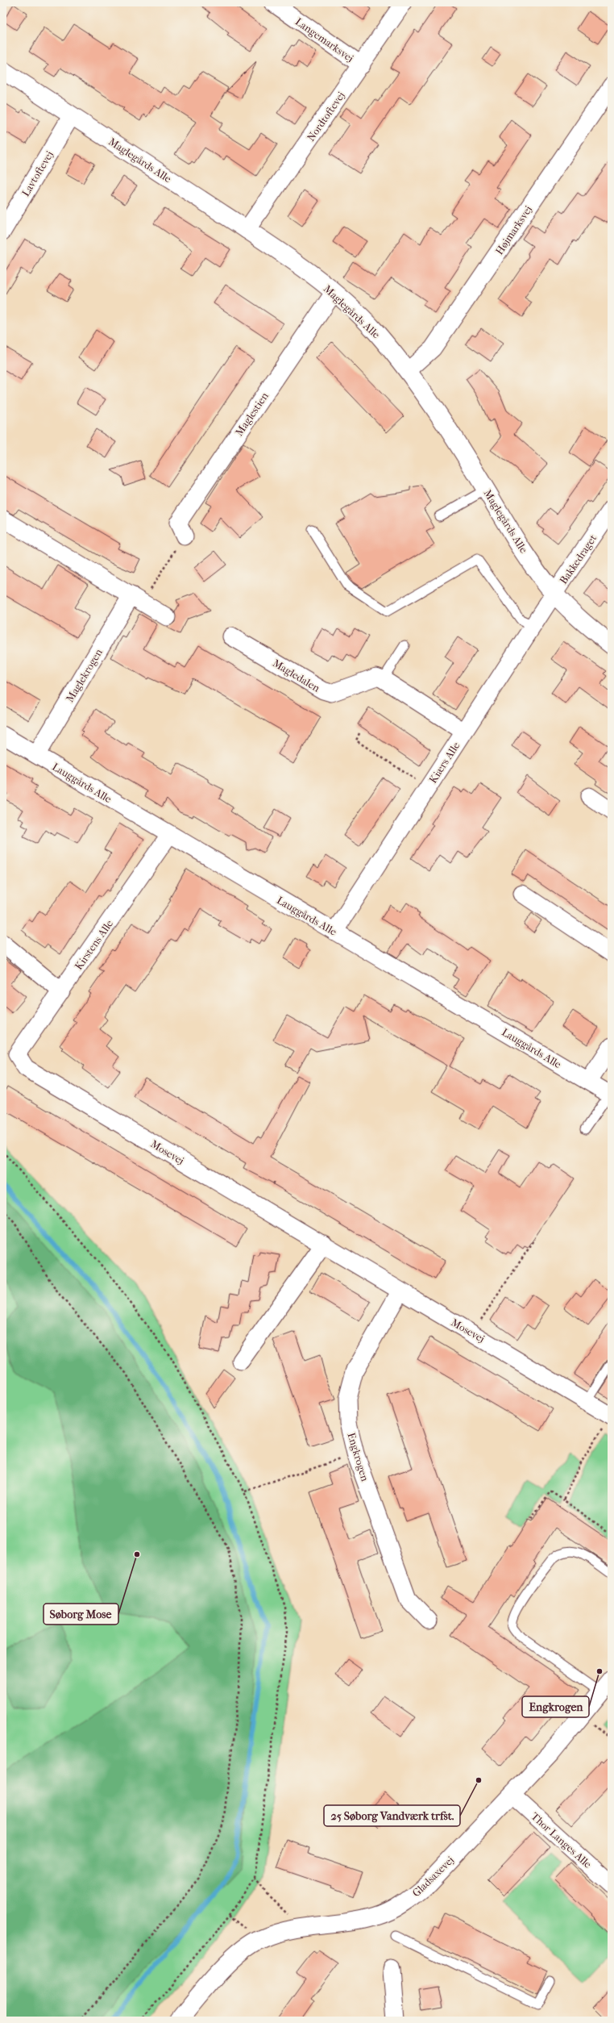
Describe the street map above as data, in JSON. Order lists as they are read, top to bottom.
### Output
{
  "streets": {
    "street": [
      "Langemarksvej",
      "Nordtoftevej",
      "Maglegårds Alle",
      "Lavtoftevej",
      "Højmarksvej",
      "Maglestien",
      "Bakkedraget",
      "Maglekrogen",
      "Magledalen",
      "Kiærs Alle",
      "Lauggårds Alle",
      "Kirstens Alle",
      "Mosevej",
      "Engkrogen",
      "Thor Langes Alle",
      "Gladsaxevej"
    ]
  },
  "crossings": [
    ["Langemarksvej", "Nordtoftevej"],
    ["Nordtoftevej", "Maglegårds Alle"],
    ["Maglegårds Alle", "Lavtoftevej"],
    ["Maglegårds Alle", "Højmarksvej"],
    ["Maglegårds Alle", "Maglestien"],
    ["Maglegårds Alle", "Bakkedraget"],
    ["Maglegårds Alle", "Kiærs Alle"],
    ["Bakkedraget", "Kiærs Alle"],
    ["Maglekrogen", "Lauggårds Alle"],
    ["Kiærs Alle", "Lauggårds Alle"],
    ["Lauggårds Alle", "Kirstens Alle"],
    ["Kirstens Alle", "Mosevej"],
    ["Mosevej", "Engkrogen"],
    ["Thor Langes Alle", "Gladsaxevej"]
  ],
  "places": ["Søborg Mose", "Engkrogen", "25 Søborg Vandværk trfst."]
}
